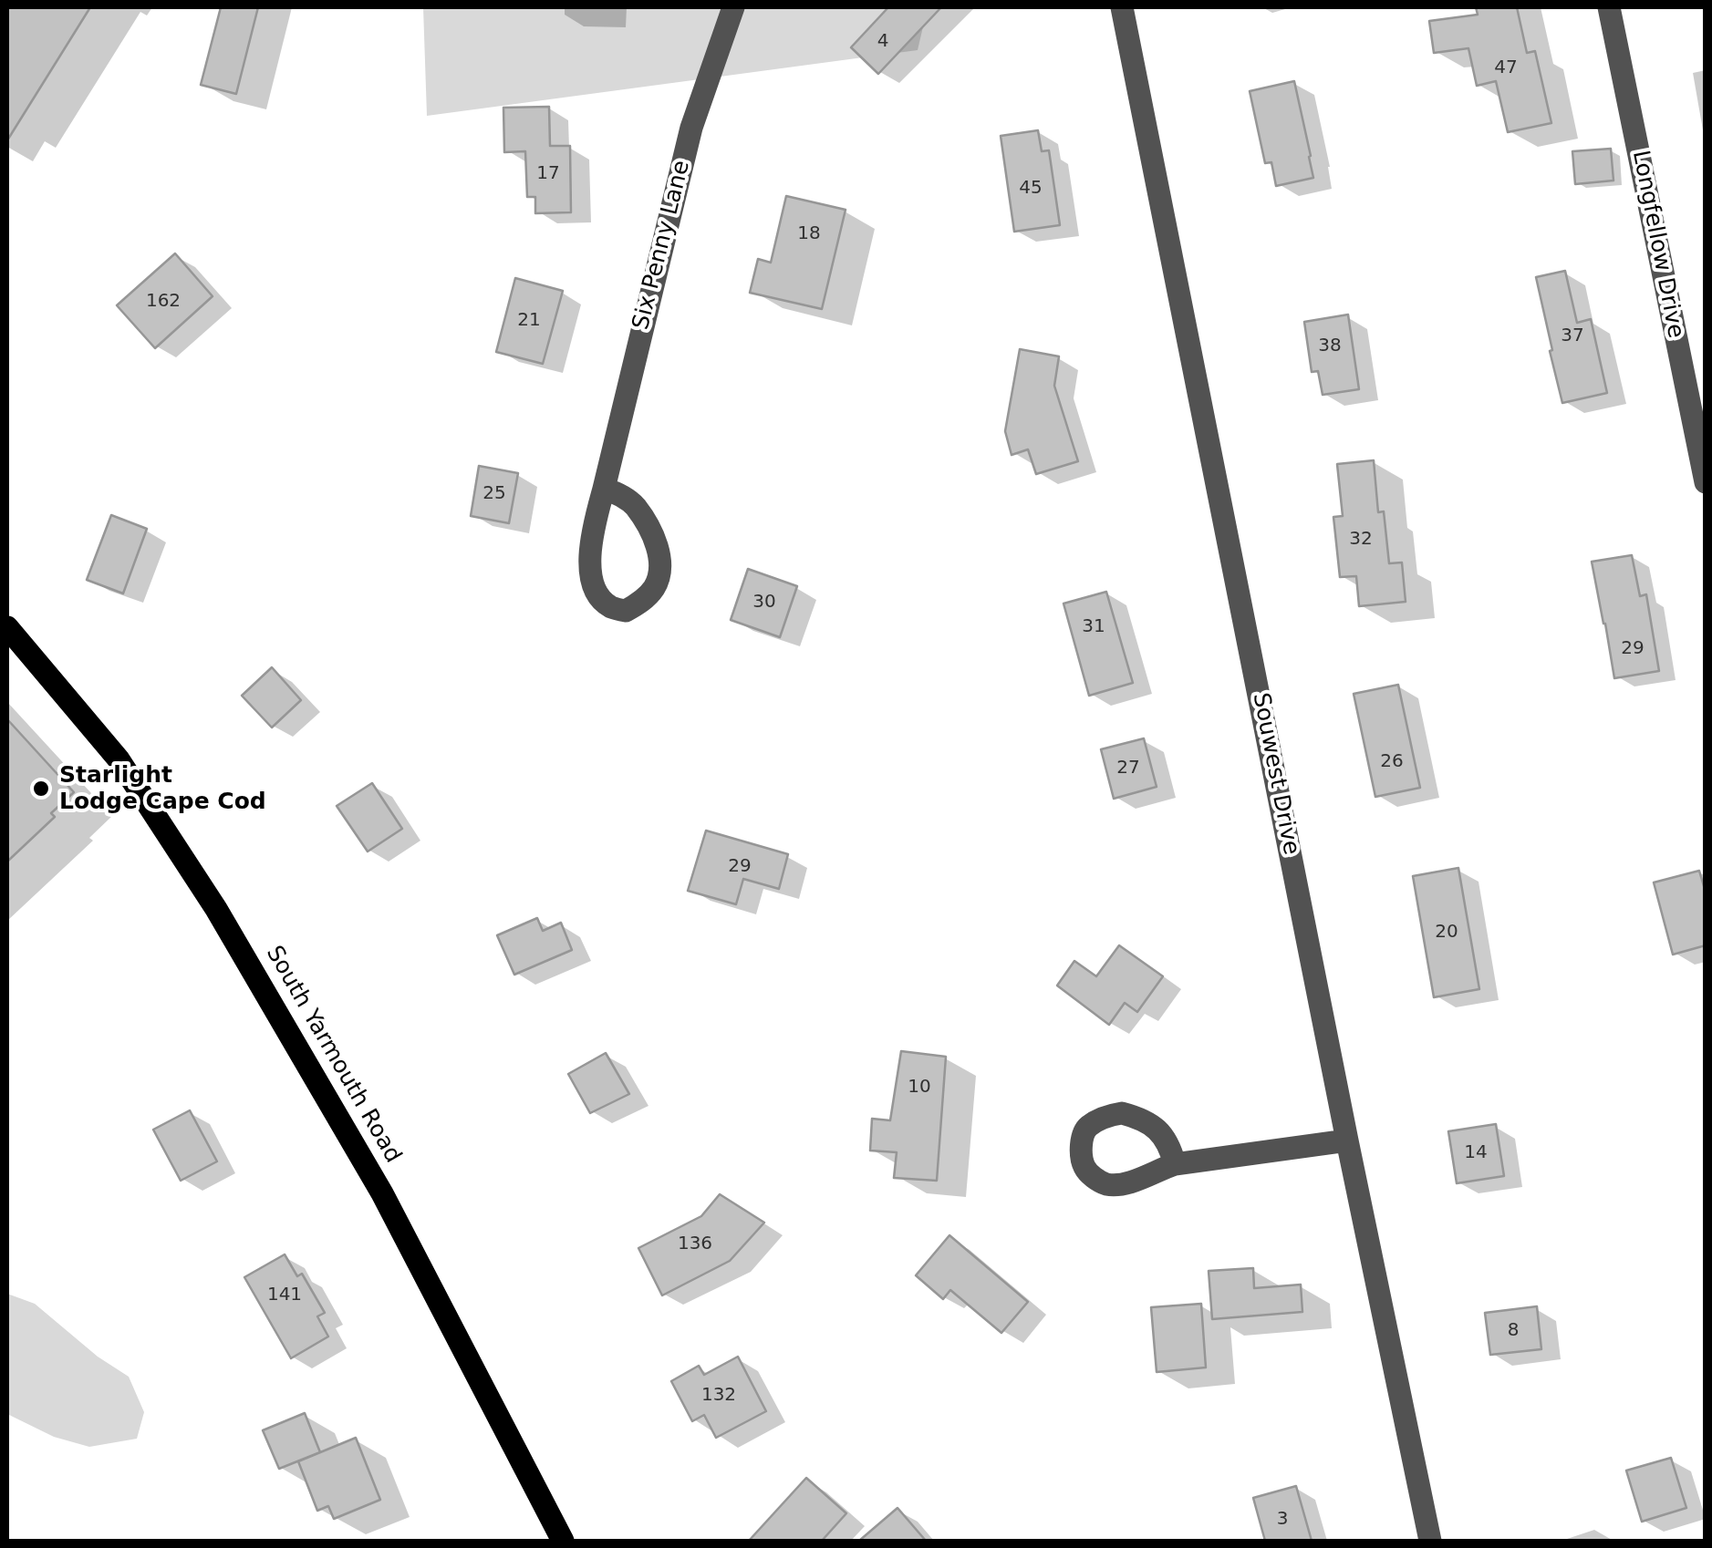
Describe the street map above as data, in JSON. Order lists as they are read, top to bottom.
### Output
{
  "streets": {
    "main road": ["South Yarmouth Road"],
    "street": ["Longfellow Drive", "Six Penny Lane", "Souwest Drive"]
  },
  "places": ["Starlight Lodge Cape Cod"],
  "house_numbers": [
    "4",
    "47",
    "17",
    "45",
    "18",
    "162",
    "21",
    "37",
    "38",
    "25",
    "32",
    "30",
    "31",
    "29",
    "26",
    "27",
    "29",
    "20",
    "10",
    "14",
    "136",
    "141",
    "8",
    "132",
    "3"
  ]
}
